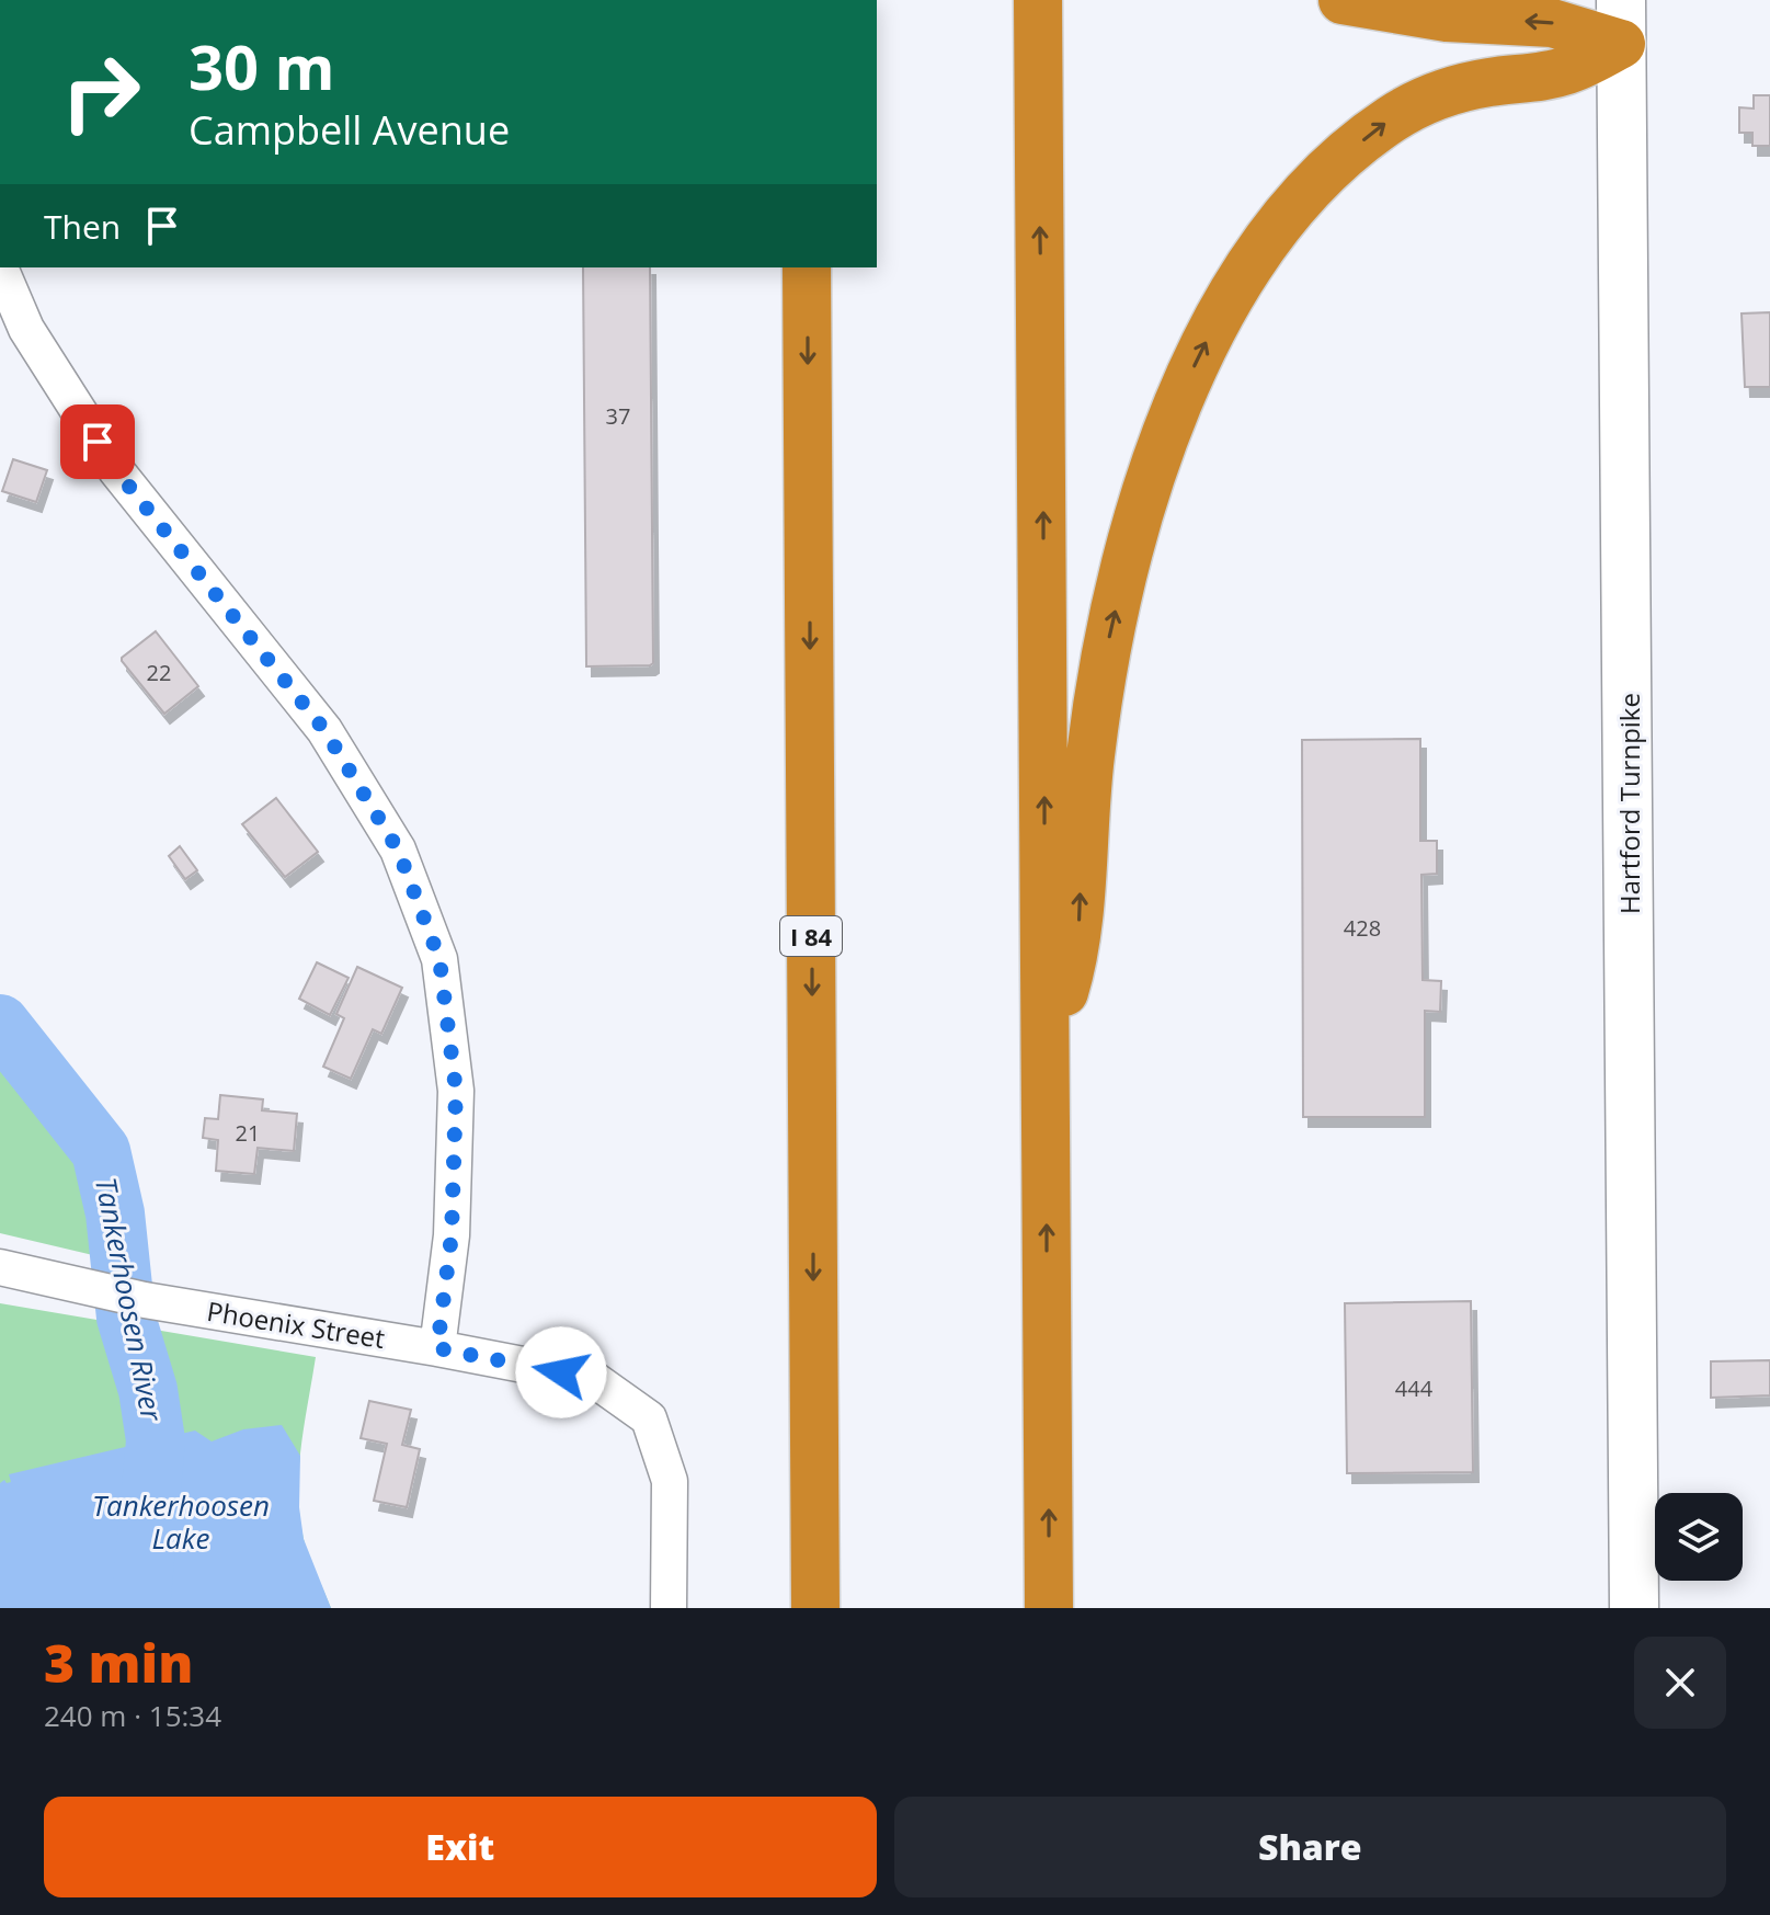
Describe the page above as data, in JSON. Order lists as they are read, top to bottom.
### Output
{
  "streets": {
    "highway": ["I 84"],
    "main road": ["Hartford Turnpike"],
    "street": ["Phoenix Street"]
  },
  "water": ["Tankerhoosen River", "Tankerhoosen Lake"],
  "house_numbers": [
    "37",
    "22",
    "428",
    "21",
    "444"
  ],
  "page": {
    "turn": ["30 m", "Campbell Avenue"],
    "then": "Then",
    "heading": ["3 min", "240 m · 15:34"],
    "buttons": ["Exit", "Share"]
  }
}
